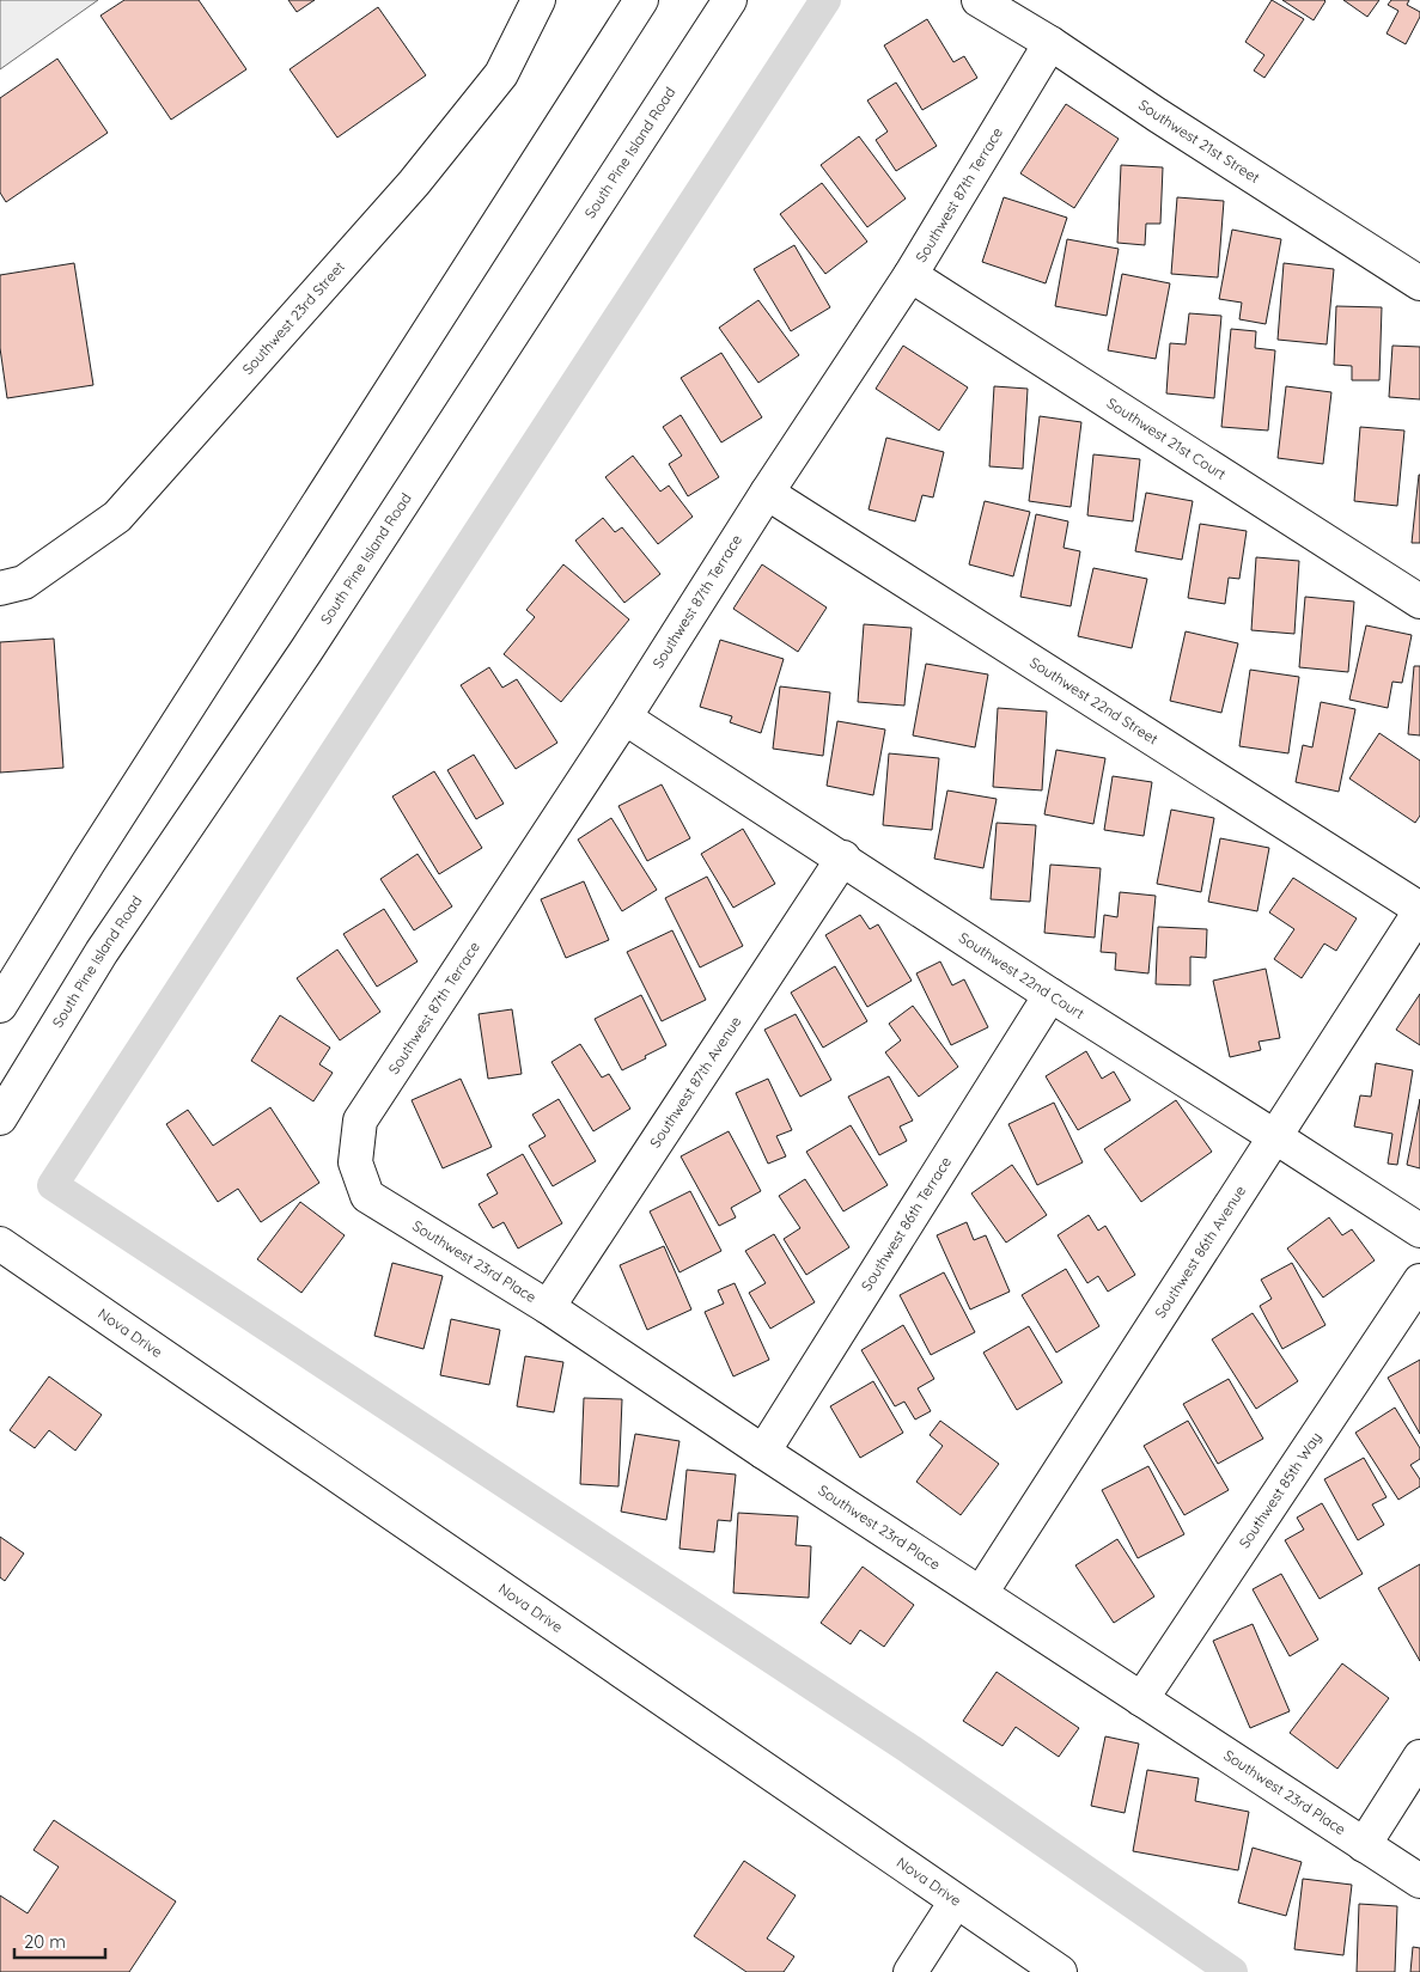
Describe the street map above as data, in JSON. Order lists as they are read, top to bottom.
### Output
{
  "streets": {
    "street": [
      "Southwest 21st Street",
      "South Pine Island Road",
      "Southwest 87th Terrace",
      "Southwest 23rd Street",
      "Southwest 21st Court",
      "Southwest 22nd Street",
      "Southwest 22nd Court",
      "Southwest 87th Avenue",
      "Southwest 86th Terrace",
      "Southwest 86th Avenue",
      "Southwest 23rd Place",
      "Nova Drive",
      "Southwest 85th Way"
    ]
  },
  "crossings": [
    ["Southwest 21st Street", "Southwest 87th Terrace"],
    ["Southwest 87th Terrace", "Southwest 21st Court"],
    ["Southwest 87th Terrace", "Southwest 22nd Street"],
    ["Southwest 87th Terrace", "Southwest 22nd Court"],
    ["Southwest 87th Terrace", "Southwest 23rd Place"],
    ["Southwest 22nd Street", "Southwest 86th Avenue"],
    ["Southwest 22nd Court", "Southwest 87th Avenue"],
    ["Southwest 22nd Court", "Southwest 86th Terrace"],
    ["Southwest 22nd Court", "Southwest 86th Avenue"],
    ["Southwest 87th Avenue", "Southwest 23rd Place"],
    ["Southwest 86th Terrace", "Southwest 23rd Place"],
    ["Southwest 86th Avenue", "Southwest 23rd Place"],
    ["Southwest 23rd Place", "Southwest 85th Way"]
  ],
  "scale_bar": "20 m"
}
